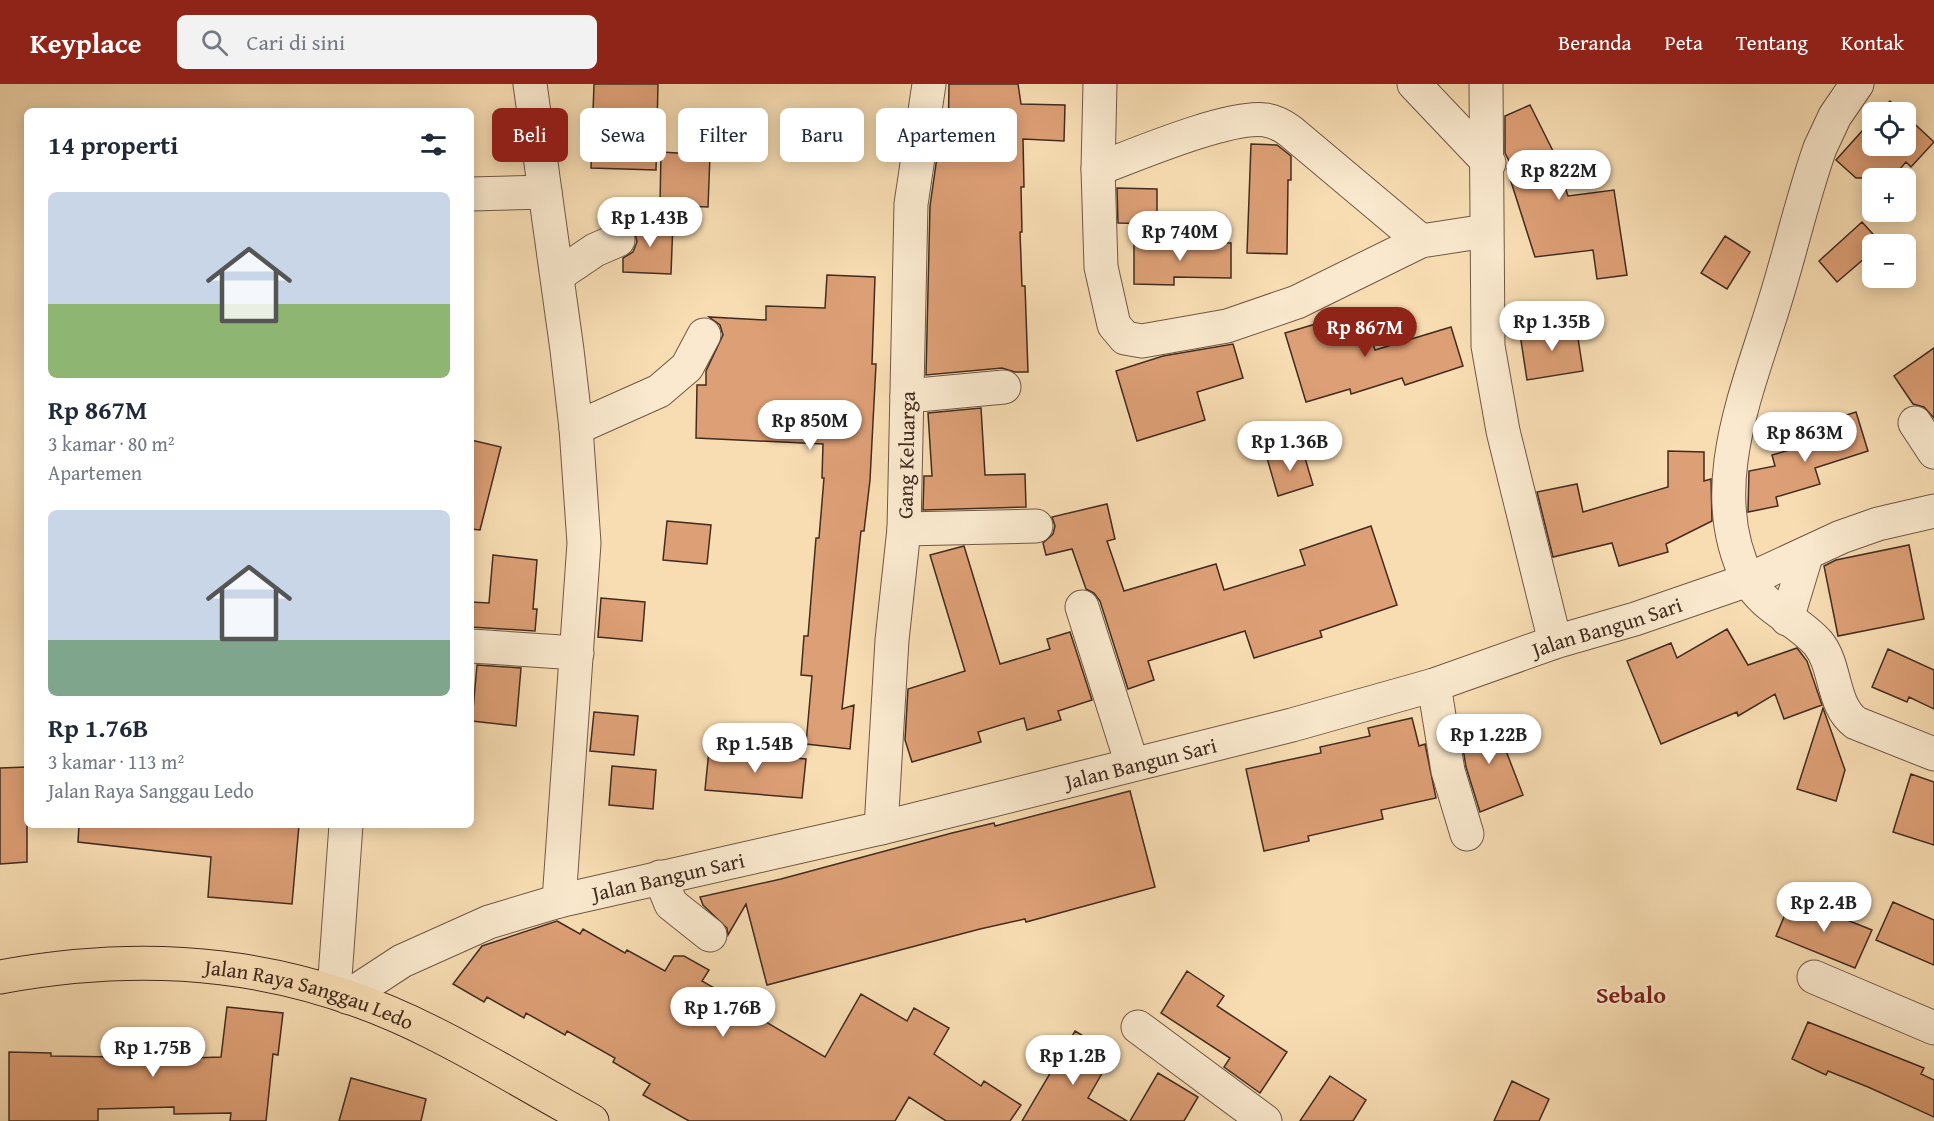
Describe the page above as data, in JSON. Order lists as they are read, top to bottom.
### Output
{
  "streets": {
    "highway": ["Jalan Raya Sanggau Ledo"],
    "street": ["Gang Keluarga", "Jalan Bangun Sari"]
  },
  "crossings": [
    ["Gang Keluarga", "Jalan Bangun Sari"],
    ["Jalan Bangun Sari", "Jalan Raya Sanggau Ledo"]
  ],
  "districts": ["Sebalo"],
  "page": {
    "header": "Keyplace",
    "search": "Cari di sini",
    "nav": [
      "Beranda",
      "Peta",
      "Tentang",
      "Kontak"
    ],
    "map_buttons": ["+", "−"],
    "chip": [
      "Beli",
      "Sewa",
      "Filter",
      "Baru",
      "Apartemen"
    ],
    "heading": "14 properti",
    "price": [
      "Rp 822M",
      "Rp 1.43B",
      "Rp 740M",
      "Rp 1.35B",
      "Rp 867M",
      "Rp 850M",
      "Rp 863M",
      "Rp 1.36B",
      "Rp 1.22B",
      "Rp 1.54B",
      "Rp 2.4B",
      "Rp 1.76B",
      "Rp 1.75B",
      "Rp 1.2B"
    ],
    "list": [
      {
        "name": "Rp 867M",
        "note": "3 kamar · 80 m² · Apartemen"
      },
      {
        "name": "Rp 1.76B",
        "note": "3 kamar · 113 m² · Jalan Raya Sanggau Ledo"
      }
    ]
  }
}
